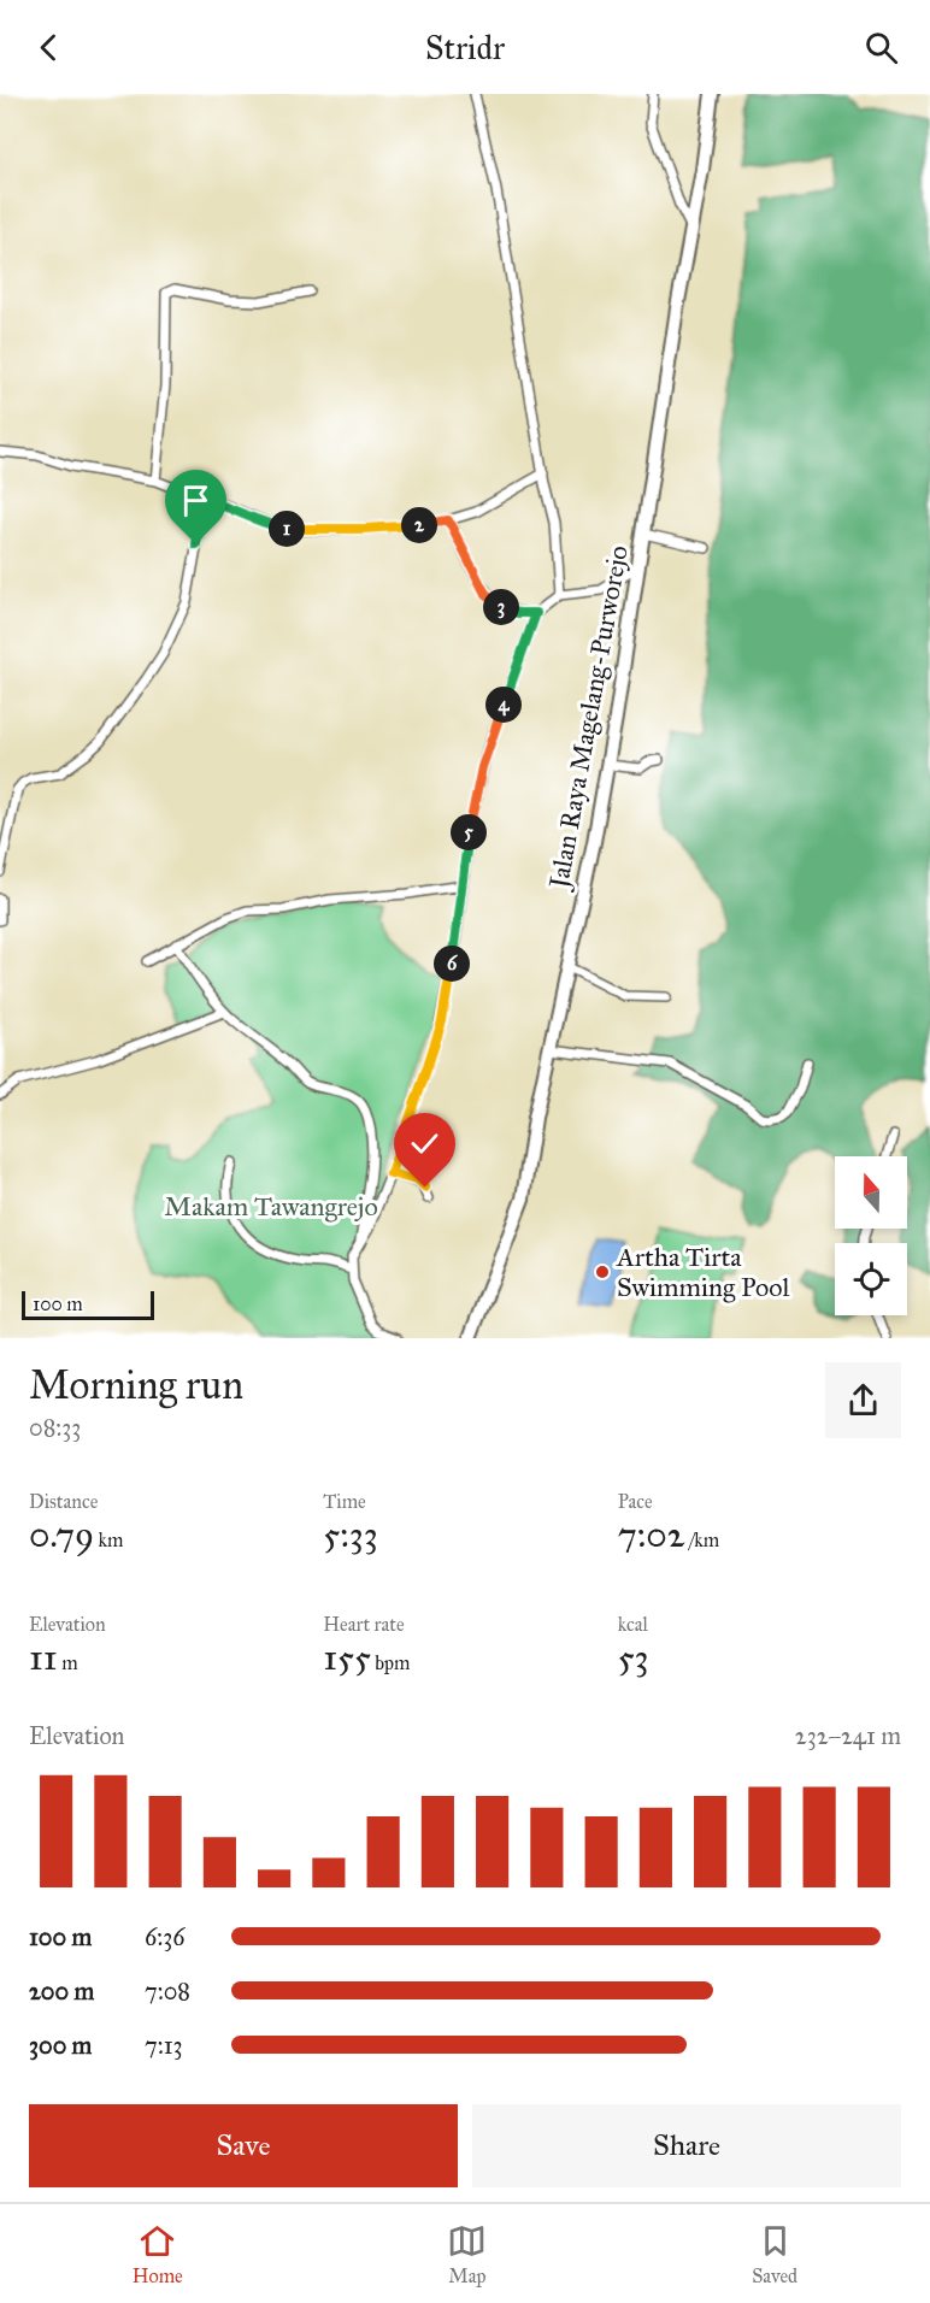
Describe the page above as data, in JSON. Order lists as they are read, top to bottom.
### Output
{
  "streets": {
    "main road": ["Jalan Raya Magelang-Purworejo"]
  },
  "parks": ["Makam Tawangrejo"],
  "places": ["Artha Tirta Swimming Pool"],
  "scale_bar": "100 m",
  "north": "top",
  "page": {
    "header": "Stridr",
    "pins": [
      "2",
      "1",
      "3",
      "4",
      "5",
      "6"
    ],
    "scale": "100 m",
    "heading": ["Morning run", "08:33"],
    "stats": [
      ["Distance", "0.79 km"],
      ["Time", "5:33"],
      ["Pace", "7:02 /km"],
      ["Elevation", "11 m"],
      ["Heart rate", "155 bpm"],
      ["kcal", "53"]
    ],
    "chart": ["Elevation", "232–241 m"],
    "list": [
      {
        "name": "100 m",
        "note": "6:36"
      },
      {
        "name": "200 m",
        "note": "7:08"
      },
      {
        "name": "300 m",
        "note": "7:13"
      }
    ],
    "buttons": ["Save", "Share"],
    "tabs": ["Home", "Map", "Saved"]
  }
}
